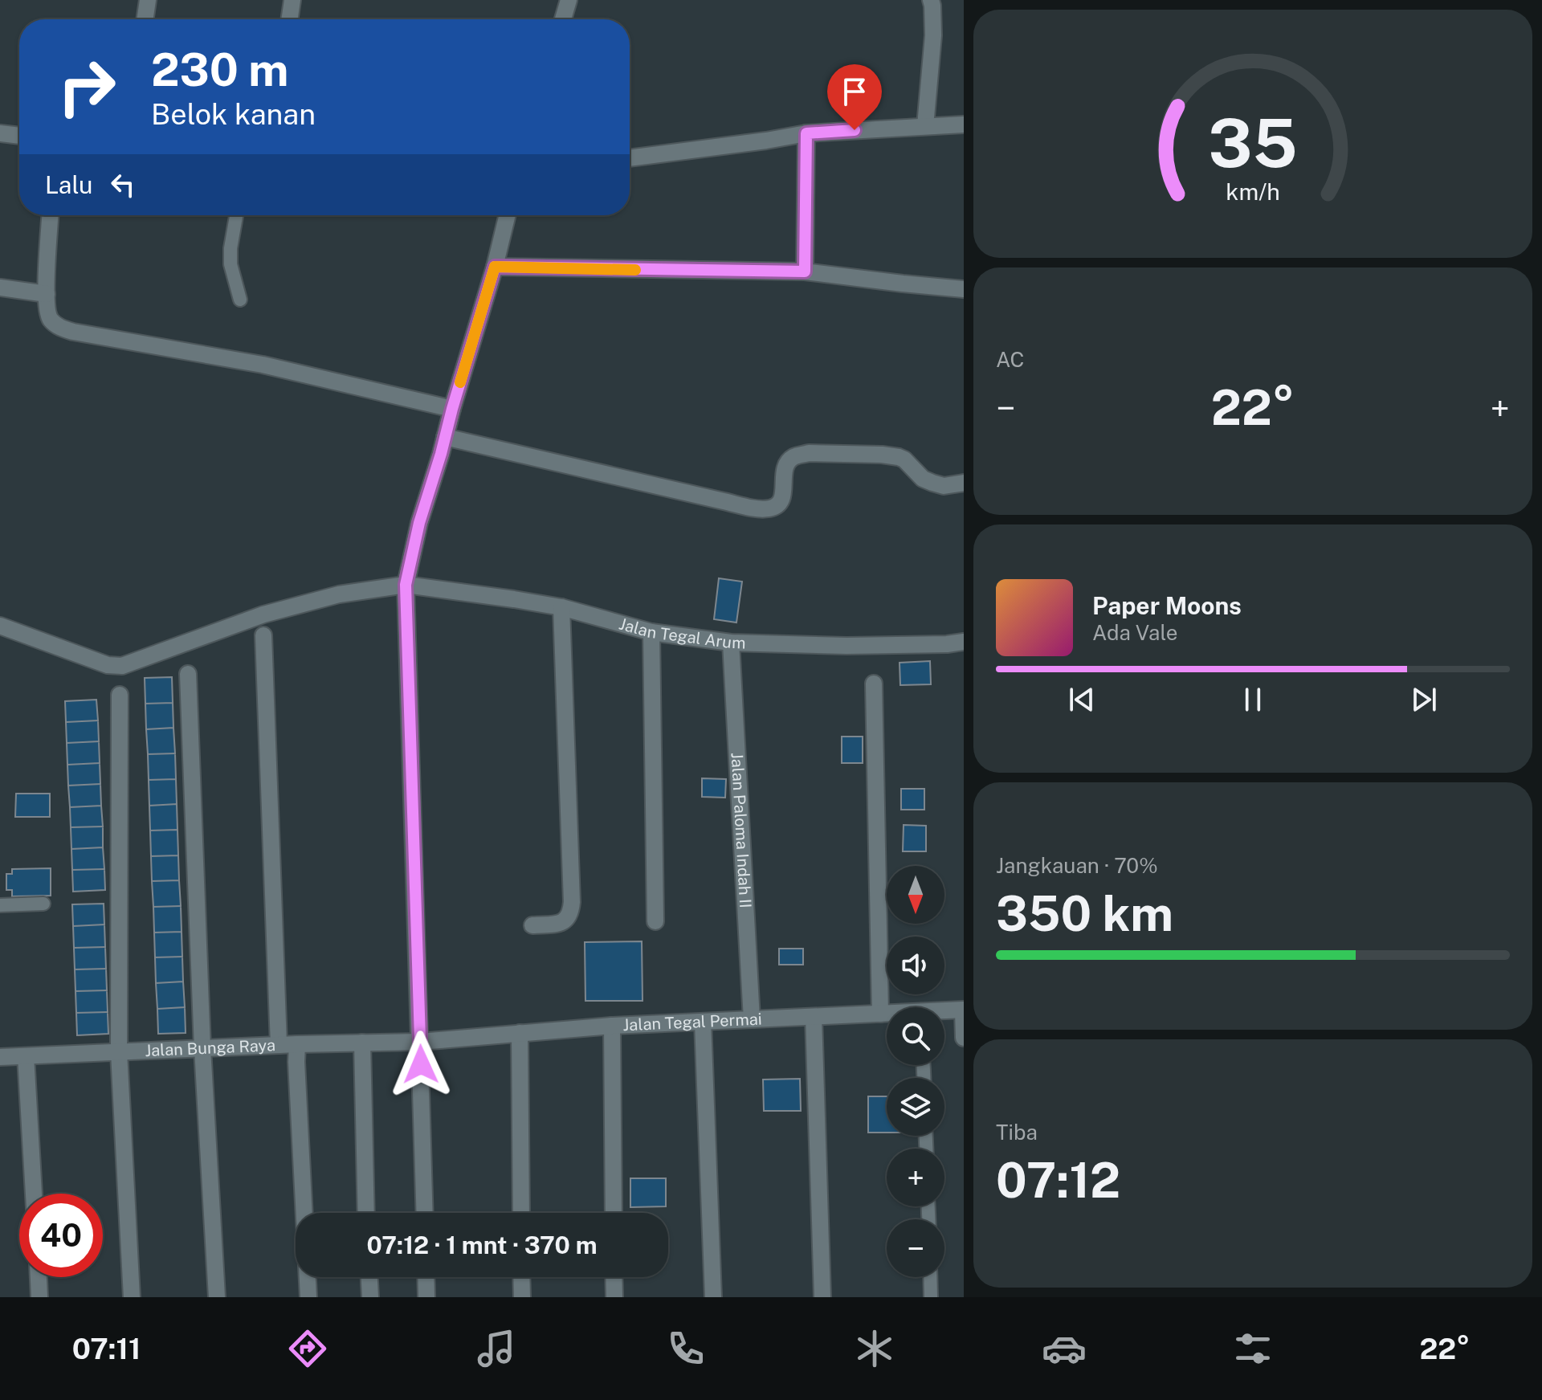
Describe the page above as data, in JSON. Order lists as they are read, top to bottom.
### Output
{
  "streets": {
    "street": [
      "Jalan Tegal Arum",
      "Jalan Paloma Indah II",
      "Jalan Tegal Permai",
      "Jalan Bunga Raya"
    ]
  },
  "crossings": [
    ["Jalan Tegal Arum", "Jalan Paloma Indah II"],
    ["Jalan Paloma Indah II", "Jalan Tegal Permai"],
    ["Jalan Tegal Permai", "Jalan Bunga Raya"]
  ],
  "north": "bottom",
  "page": {
    "turn": ["230 m", "Belok kanan"],
    "then": "Lalu",
    "tile": [
      "AC",
      ["Jangkauan · 70%", "350 km"],
      ["Tiba", "07:12"]
    ],
    "heat": ["−", "22°", "+"],
    "song": ["Paper Moons", "Ada Vale"],
    "map_buttons": ["+", "−"],
    "limit": "40",
    "trip": "07:12 · 1 mnt · 370 m",
    "tabs": ["07:11", "22°"],
    "gauge": ["35", "km/h"]
  }
}
